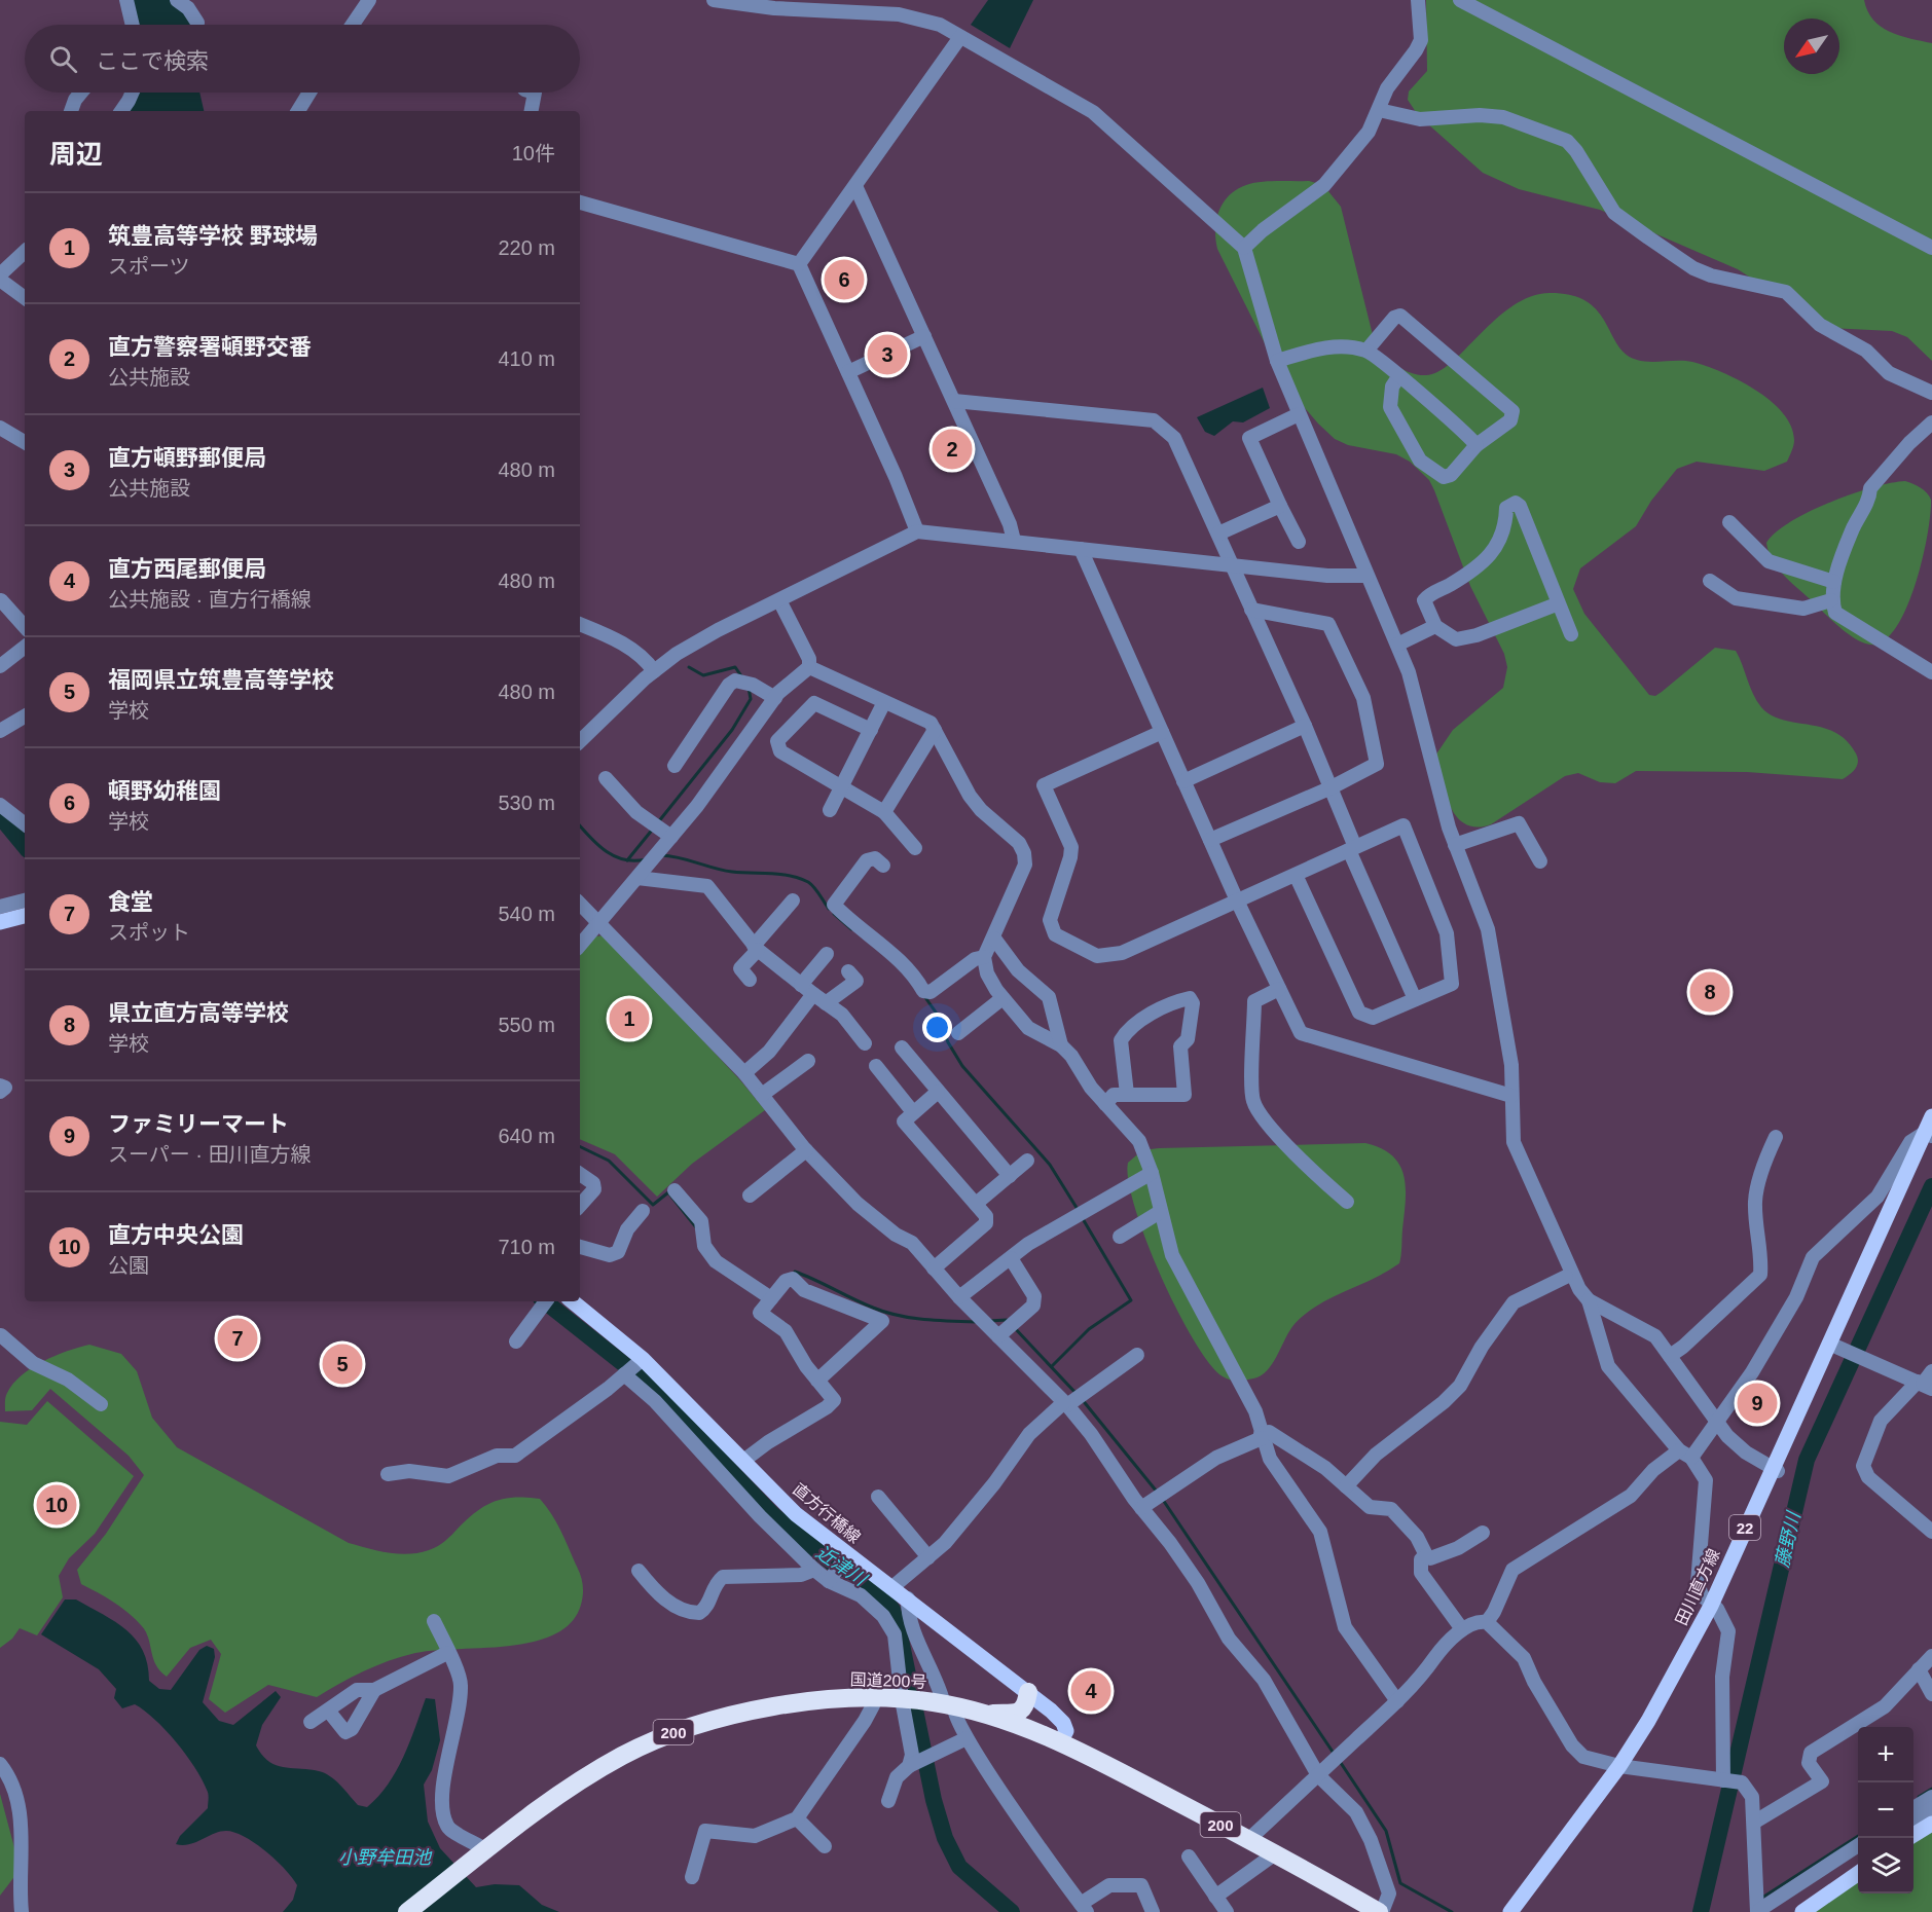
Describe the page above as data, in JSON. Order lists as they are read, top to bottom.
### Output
{
  "streets": {
    "highway": ["国道200号", "200"],
    "main road": ["直方行橋線", "22", "田川直方線"]
  },
  "crossings": [
    ["直方行橋線", "国道200号"]
  ],
  "water": ["藤野川", "近津川", "小野牟田池"],
  "north": "bottom left",
  "page": {
    "search": "ここで検索",
    "heading": ["周辺", "10件"],
    "list": [
      {
        "mark": "1",
        "name": "筑豊高等学校 野球場",
        "note": "スポーツ",
        "value": "220 m"
      },
      {
        "mark": "2",
        "name": "直方警察署頓野交番",
        "note": "公共施設",
        "value": "410 m"
      },
      {
        "mark": "3",
        "name": "直方頓野郵便局",
        "note": "公共施設",
        "value": "480 m"
      },
      {
        "mark": "4",
        "name": "直方西尾郵便局",
        "note": "公共施設 · 直方行橋線",
        "value": "480 m"
      },
      {
        "mark": "5",
        "name": "福岡県立筑豊高等学校",
        "note": "学校",
        "value": "480 m"
      },
      {
        "mark": "6",
        "name": "頓野幼稚園",
        "note": "学校",
        "value": "530 m"
      },
      {
        "mark": "7",
        "name": "食堂",
        "note": "スポット",
        "value": "540 m"
      },
      {
        "mark": "8",
        "name": "県立直方高等学校",
        "note": "学校",
        "value": "550 m"
      },
      {
        "mark": "9",
        "name": "ファミリーマート",
        "note": "スーパー · 田川直方線",
        "value": "640 m"
      },
      {
        "mark": "10",
        "name": "直方中央公園",
        "note": "公園",
        "value": "710 m"
      }
    ],
    "pins": [
      "6",
      "3",
      "2",
      "8",
      "1",
      "7",
      "5",
      "9",
      "10",
      "4"
    ],
    "map_buttons": ["+", "−"]
  }
}
